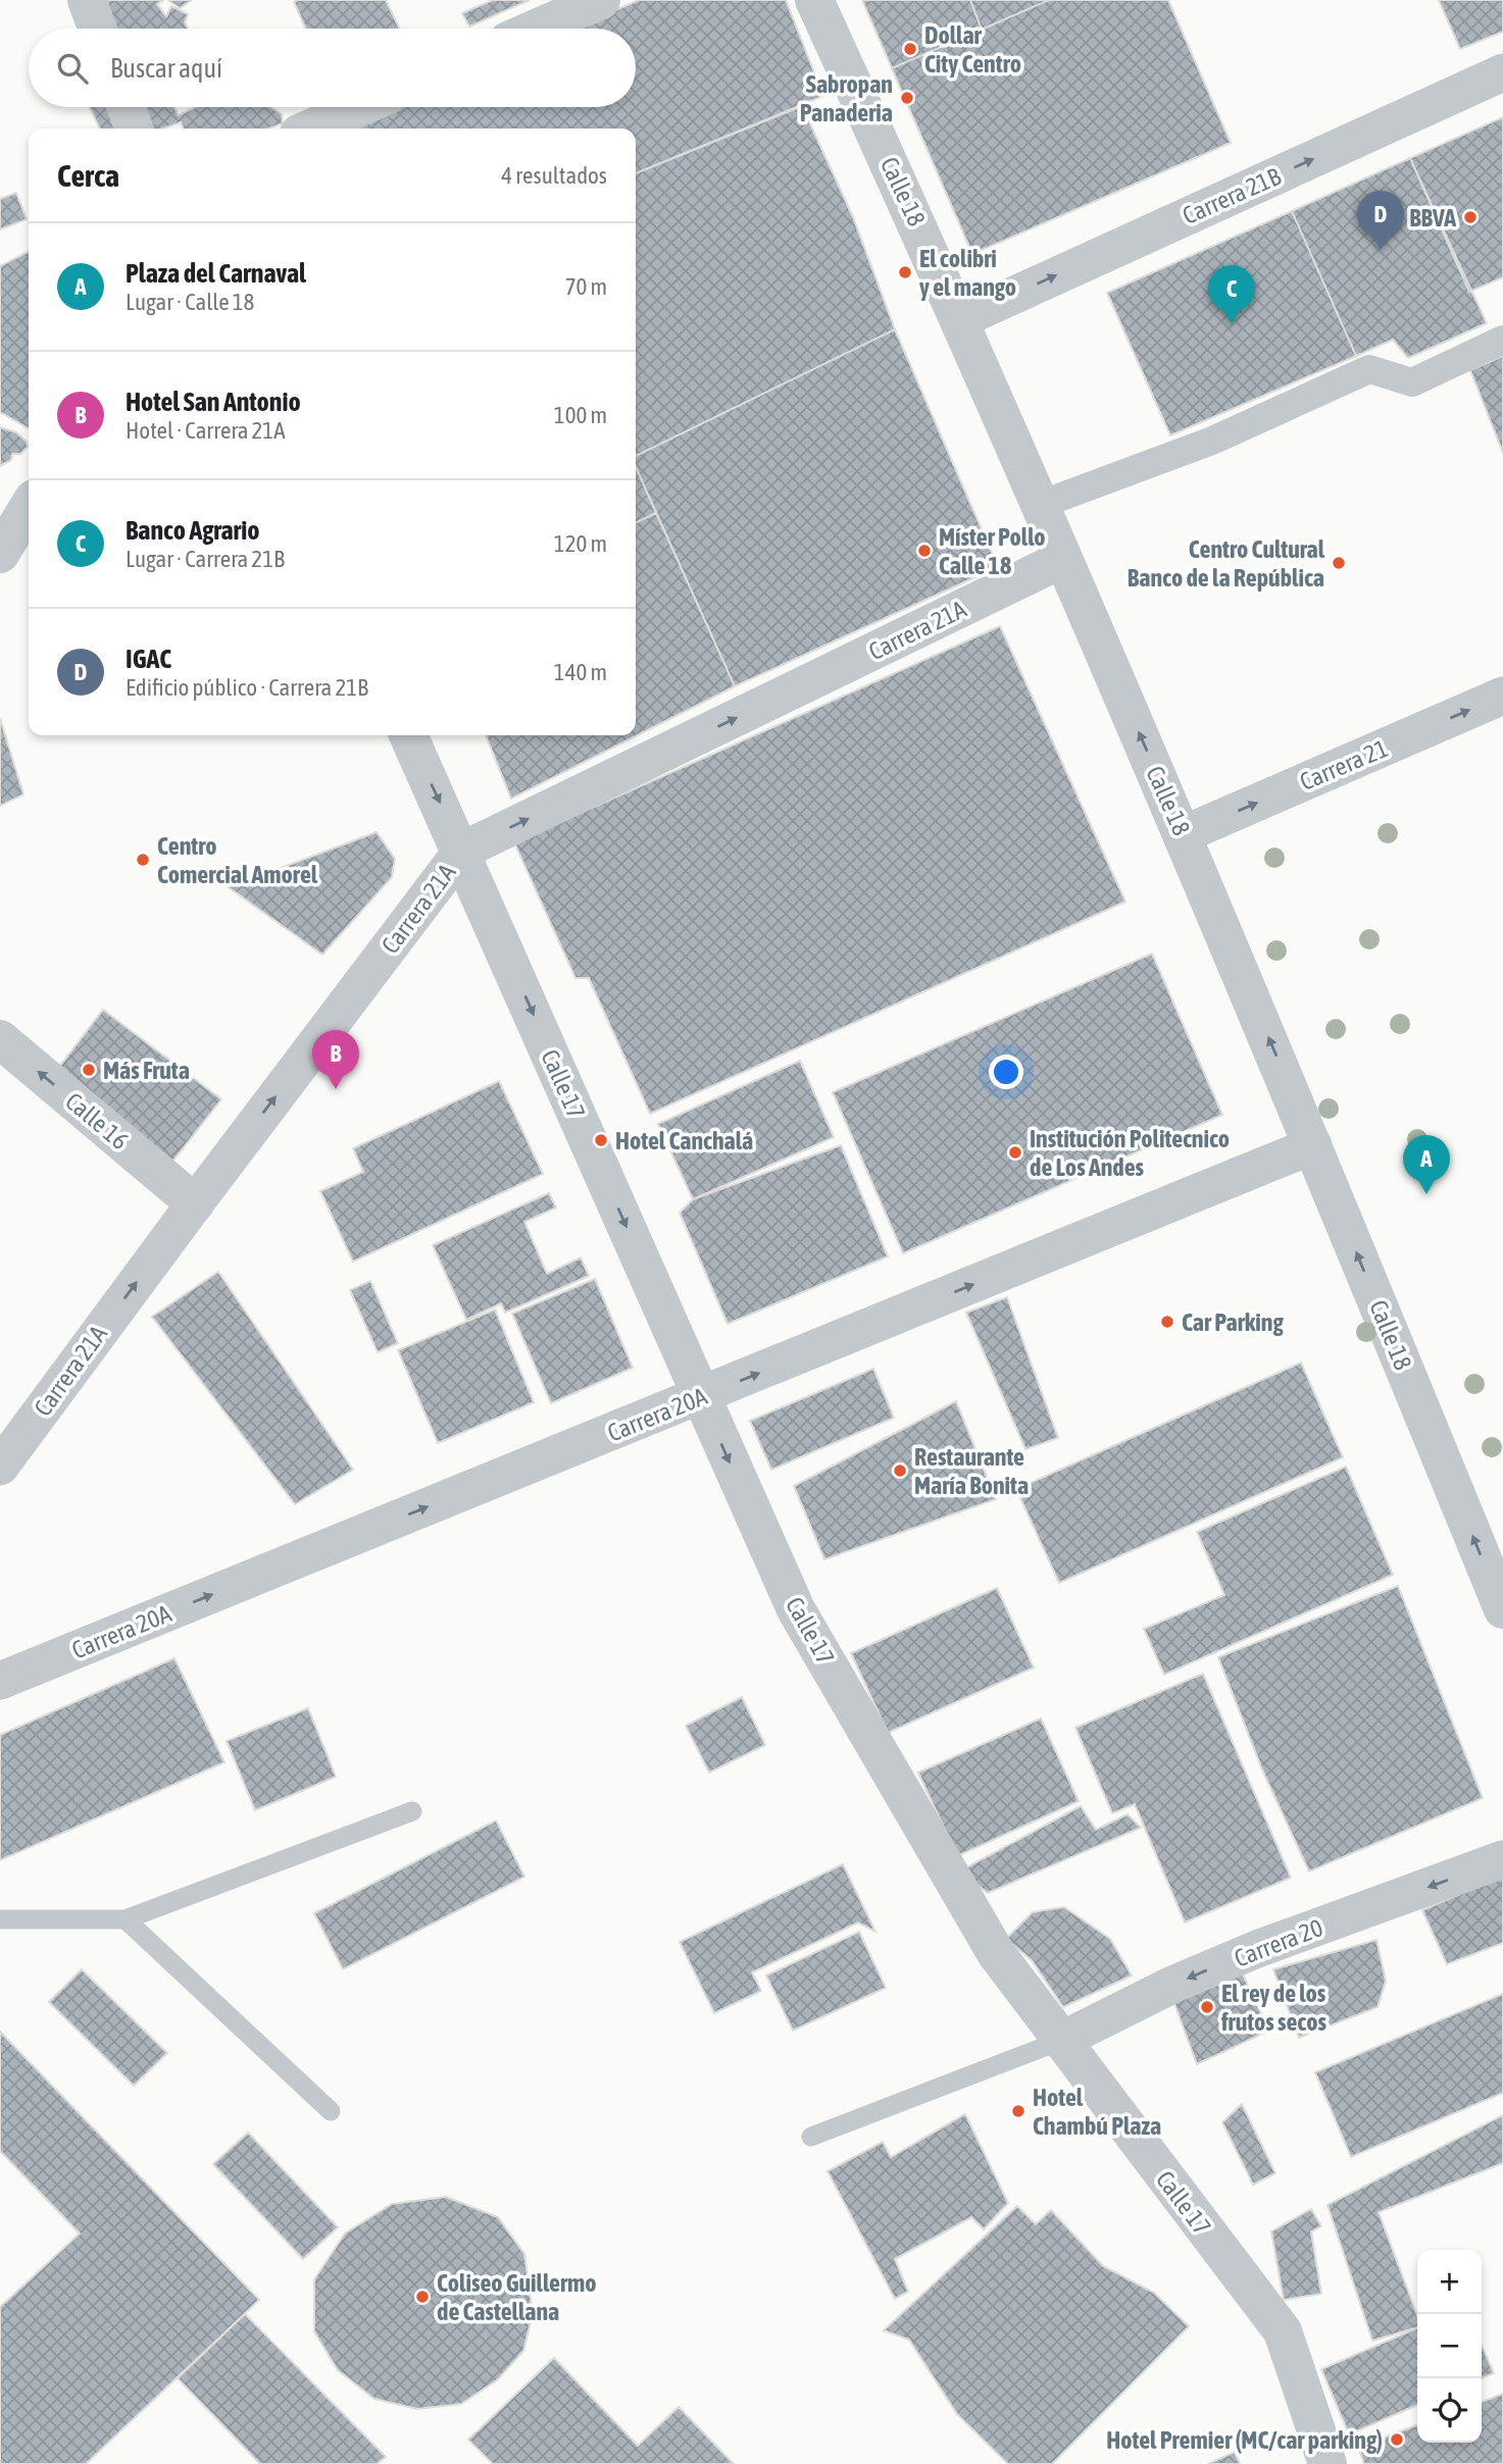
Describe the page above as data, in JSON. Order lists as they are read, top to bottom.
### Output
{
  "streets": {
    "street": [
      "Calle 18",
      "Carrera 21B",
      "Carrera 21A",
      "Carrera 21",
      "Calle 17",
      "Calle 16",
      "Carrera 20A",
      "Carrera 20"
    ]
  },
  "crossings": [
    ["Calle 18", "Carrera 21B"],
    ["Calle 18", "Carrera 21A"],
    ["Calle 18", "Carrera 21"],
    ["Calle 18", "Carrera 20A"],
    ["Carrera 21A", "Calle 17"],
    ["Carrera 21A", "Calle 16"],
    ["Calle 17", "Carrera 20A"],
    ["Calle 17", "Carrera 20"]
  ],
  "one_way": [
    "Calle 18",
    "Carrera 21A",
    "Carrera 21",
    "Calle 17",
    "Calle 16",
    "Carrera 20A",
    "Carrera 20"
  ],
  "places": [
    "Dollar City Centro",
    "Sabropan Panaderia",
    "BBVA",
    "El colibri y el mango",
    "Míster Pollo Calle 18",
    "Centro Cultural Banco de la República",
    "Centro Comercial Amorel",
    "Más Fruta",
    "Hotel Canchalá",
    "Institución Politecnico de Los Andes",
    "Car Parking",
    "Restaurante María Bonita",
    "El rey de los frutos secos",
    "Hotel Chambú Plaza",
    "Coliseo Guillermo de Castellana",
    "Hotel Premier (MC/car parking)"
  ],
  "page": {
    "search": "Buscar aquí",
    "heading": ["Cerca", "4 resultados"],
    "pins": [
      "D",
      "C",
      "B",
      "A"
    ],
    "list": [
      {
        "mark": "A",
        "name": "Plaza del Carnaval",
        "note": "Lugar · Calle 18",
        "value": "70 m"
      },
      {
        "mark": "B",
        "name": "Hotel San Antonio",
        "note": "Hotel · Carrera 21A",
        "value": "100 m"
      },
      {
        "mark": "C",
        "name": "Banco Agrario",
        "note": "Lugar · Carrera 21B",
        "value": "120 m"
      },
      {
        "mark": "D",
        "name": "IGAC",
        "note": "Edificio público · Carrera 21B",
        "value": "140 m"
      }
    ],
    "map_buttons": ["+", "−"]
  }
}
